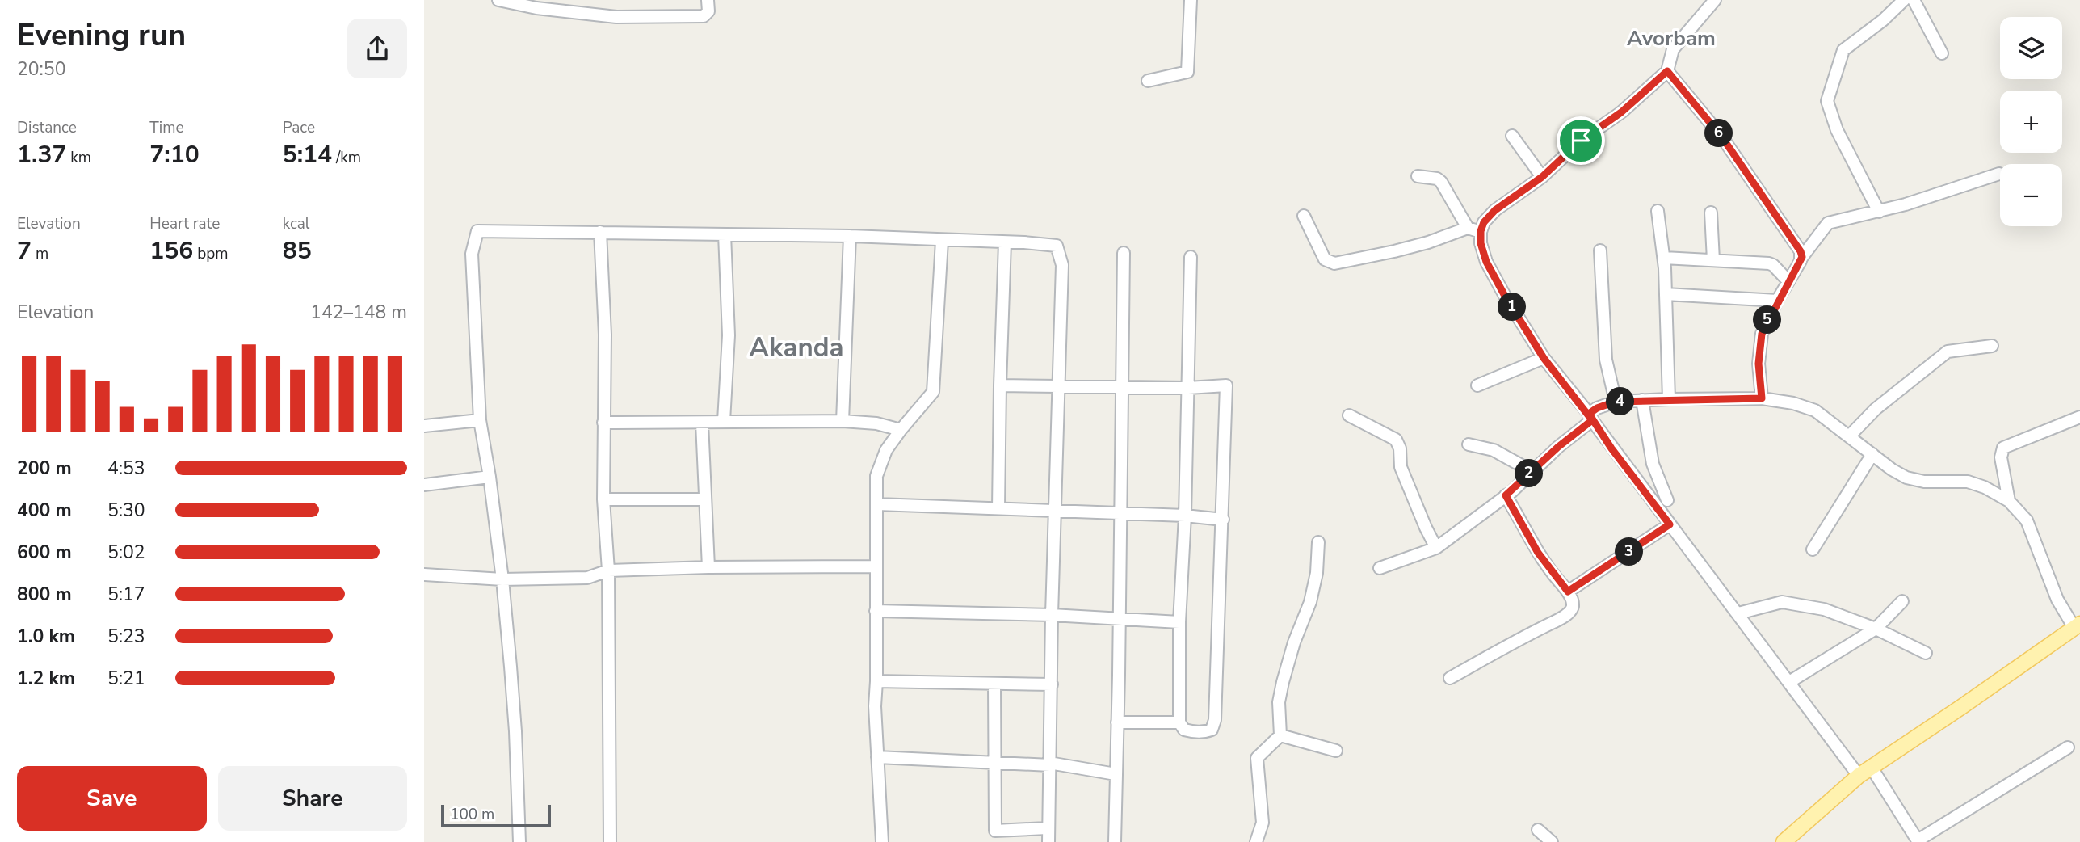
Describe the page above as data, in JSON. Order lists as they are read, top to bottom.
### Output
{
  "districts": ["Avorbam", "Akanda"],
  "scale_bar": "100 m",
  "page": {
    "heading": ["Evening run", "20:50"],
    "map_buttons": ["+", "−"],
    "stats": [
      ["Distance", "1.37 km"],
      ["Time", "7:10"],
      ["Pace", "5:14 /km"],
      ["Elevation", "7 m"],
      ["Heart rate", "156 bpm"],
      ["kcal", "85"]
    ],
    "pins": [
      "6",
      "1",
      "5",
      "4",
      "2",
      "3"
    ],
    "chart": ["Elevation", "142–148 m"],
    "list": [
      {
        "name": "200 m",
        "note": "4:53"
      },
      {
        "name": "400 m",
        "note": "5:30"
      },
      {
        "name": "600 m",
        "note": "5:02"
      },
      {
        "name": "800 m",
        "note": "5:17"
      },
      {
        "name": "1.0 km",
        "note": "5:23"
      },
      {
        "name": "1.2 km",
        "note": "5:21"
      }
    ],
    "buttons": ["Save", "Share"],
    "scale": "100 m"
  }
}
